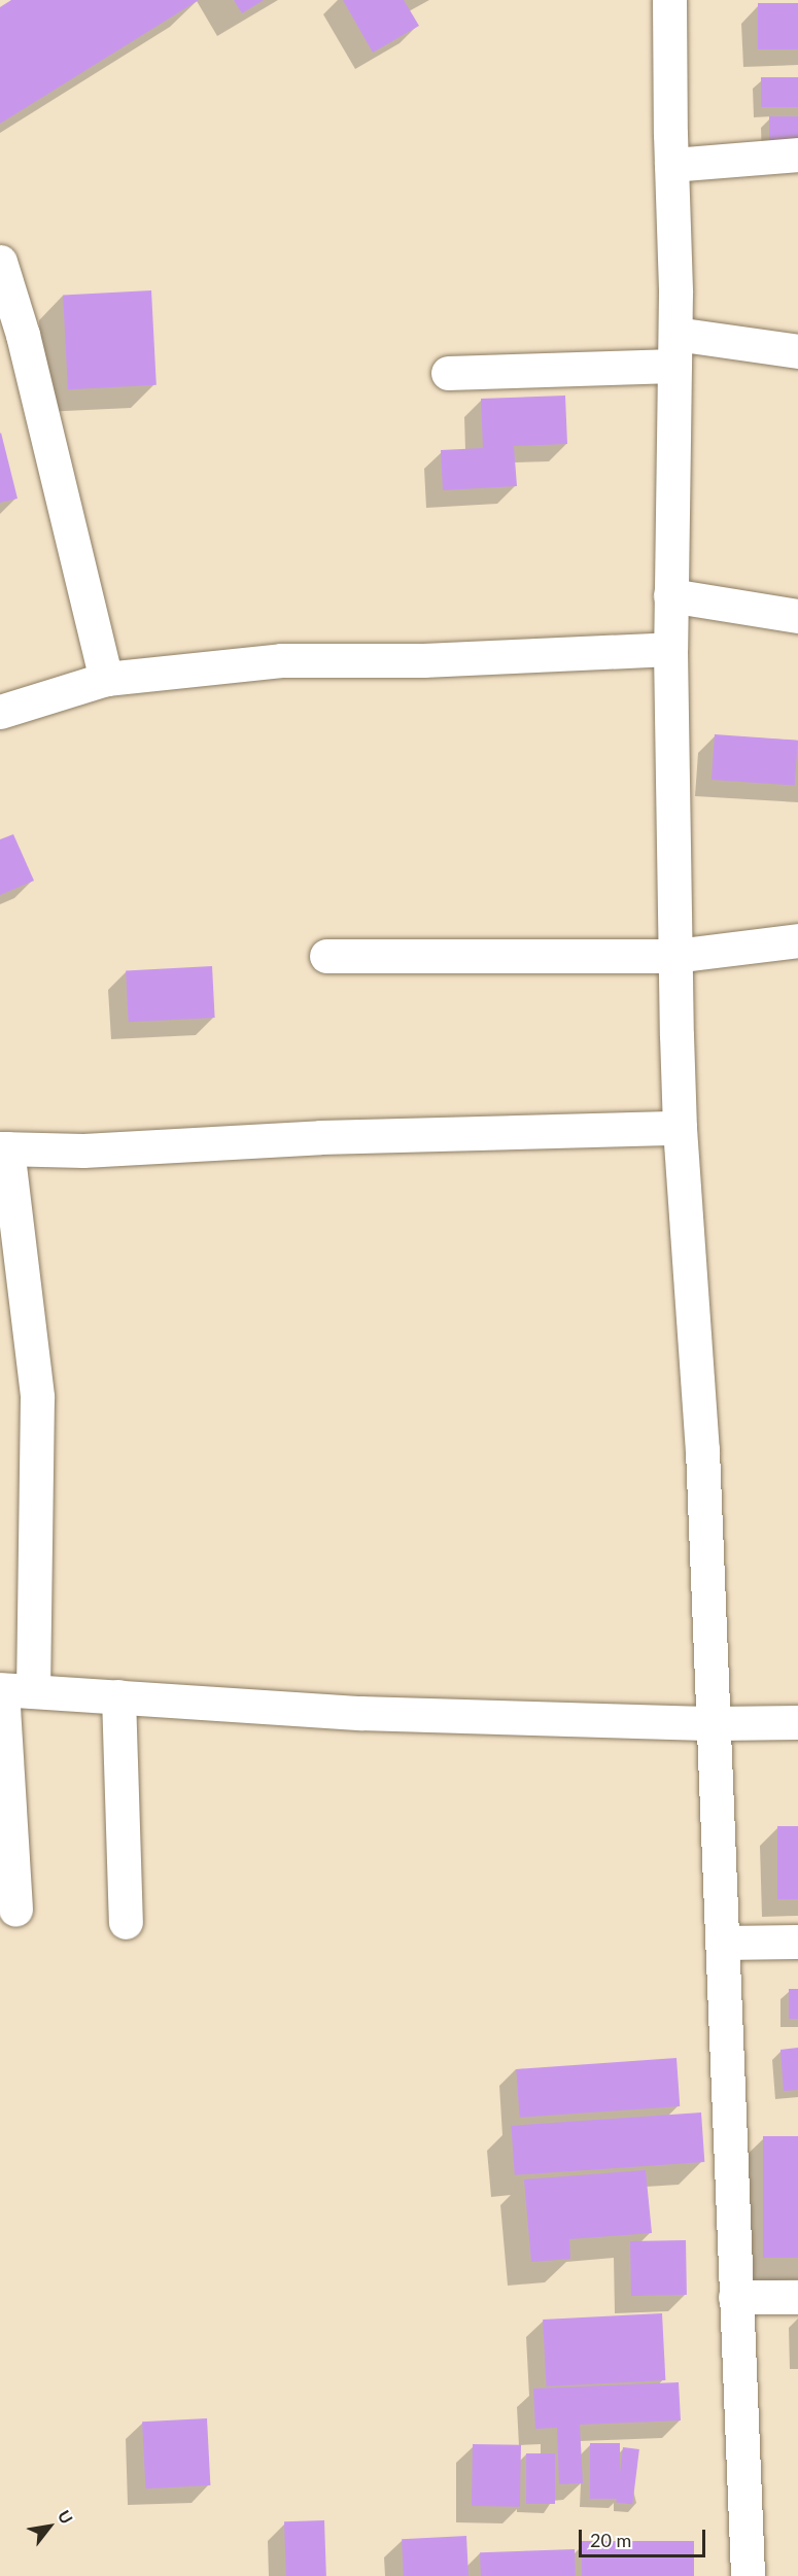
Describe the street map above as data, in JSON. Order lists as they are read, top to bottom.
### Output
{
  "scale_bar": "20 m",
  "north": "top right"
}
